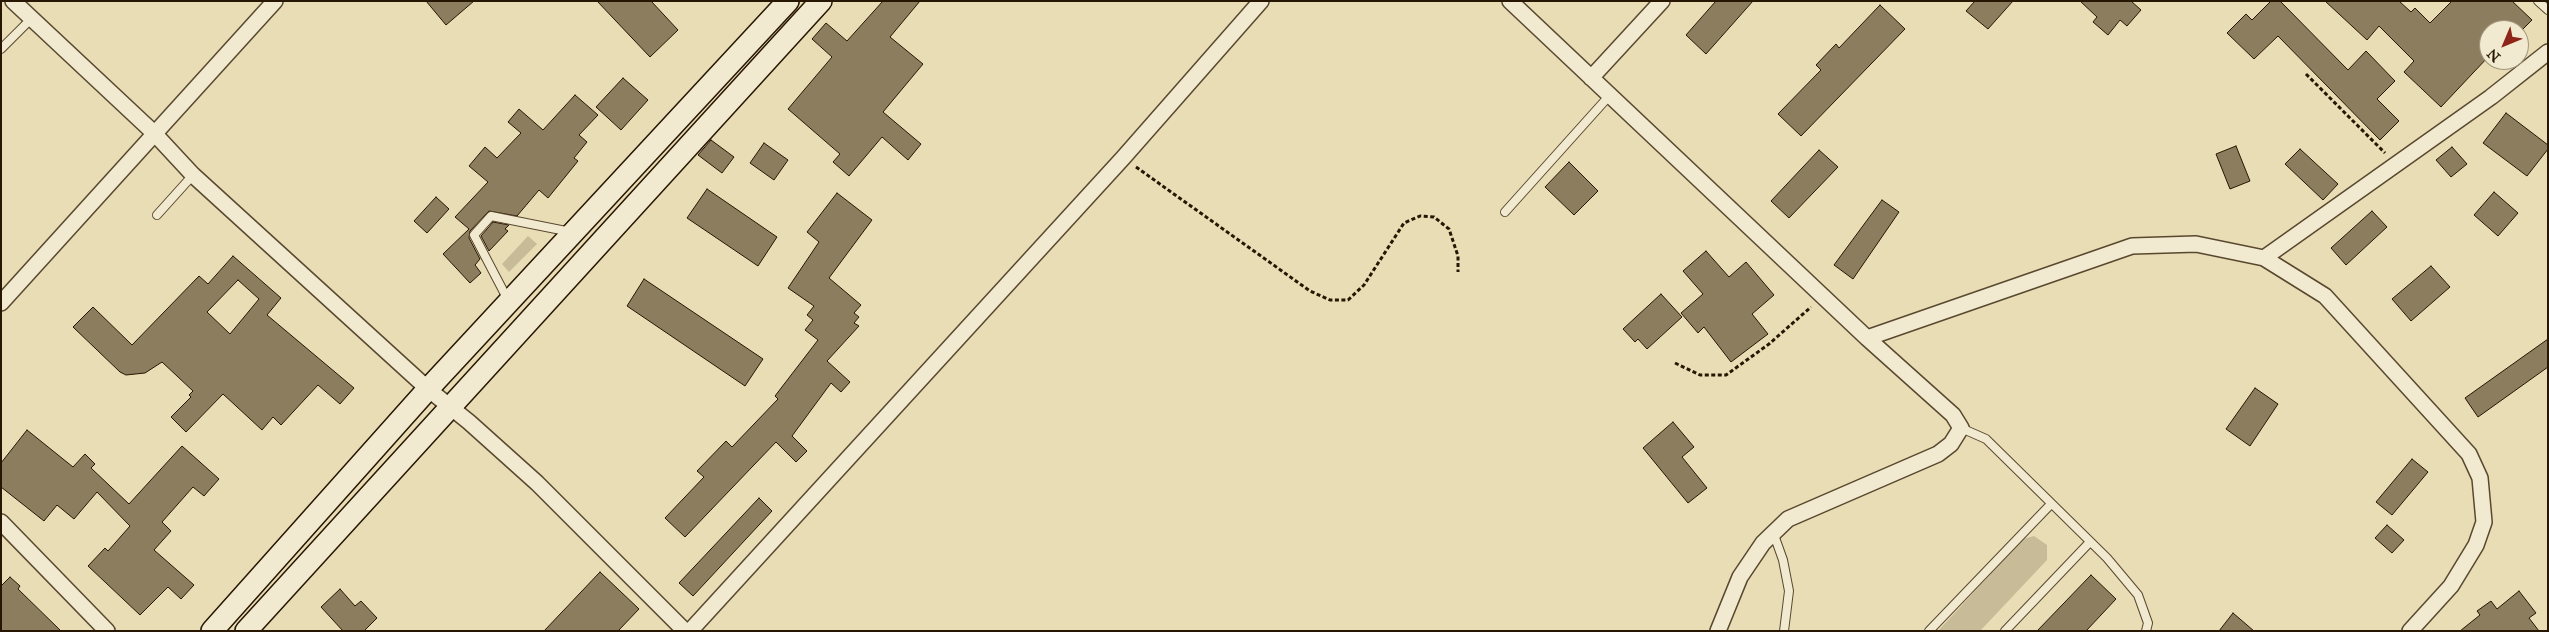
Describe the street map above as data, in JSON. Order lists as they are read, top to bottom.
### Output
{
  "north": "bottom left"
}
